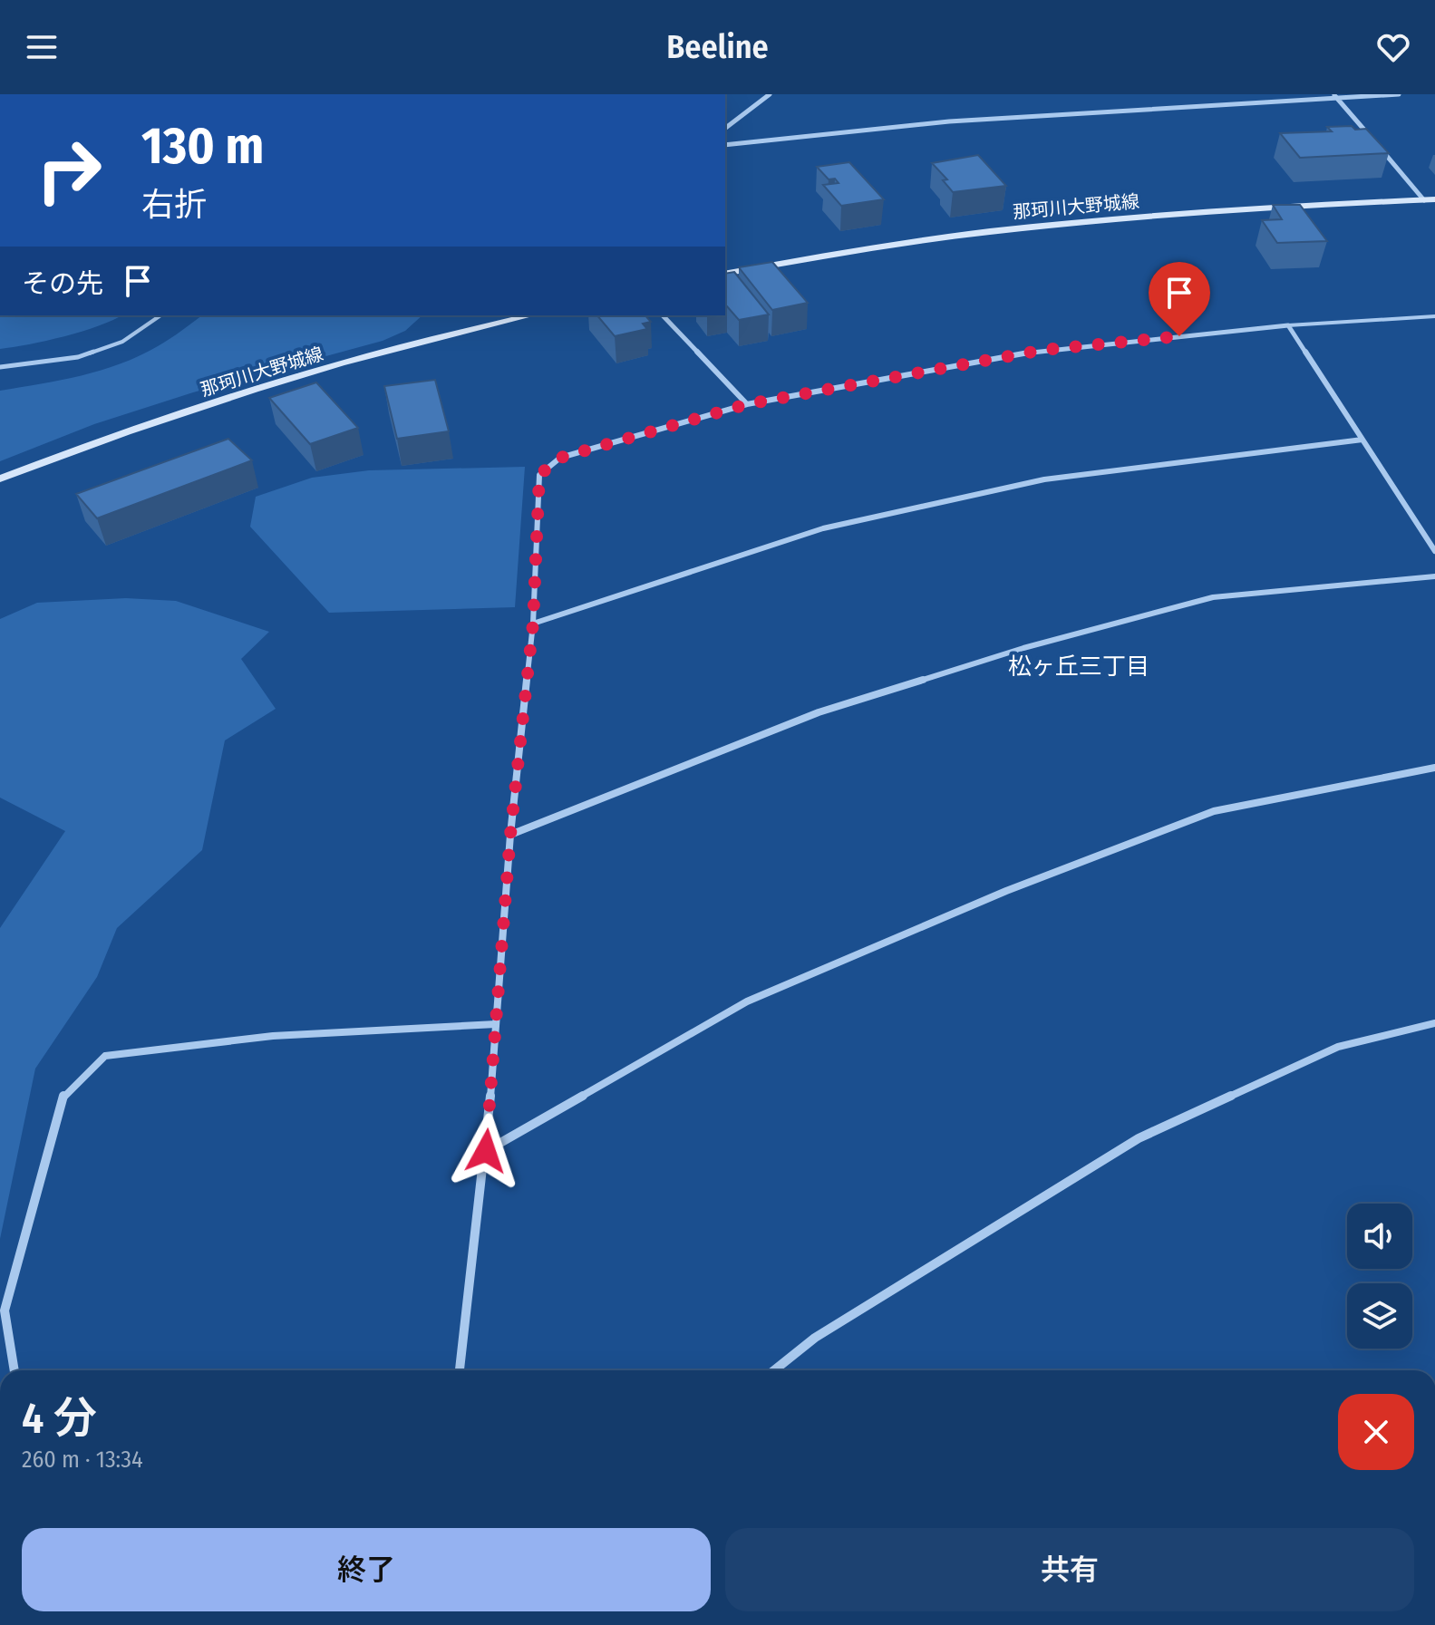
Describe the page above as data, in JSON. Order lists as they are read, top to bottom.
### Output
{
  "streets": {
    "main road": ["那珂川大野城線"]
  },
  "districts": ["松ヶ丘三丁目"],
  "page": {
    "header": "Beeline",
    "turn": ["130 m", "右折"],
    "then": "その先",
    "heading": ["4 分", "260 m · 13:34"],
    "buttons": ["終了", "共有"]
  }
}
